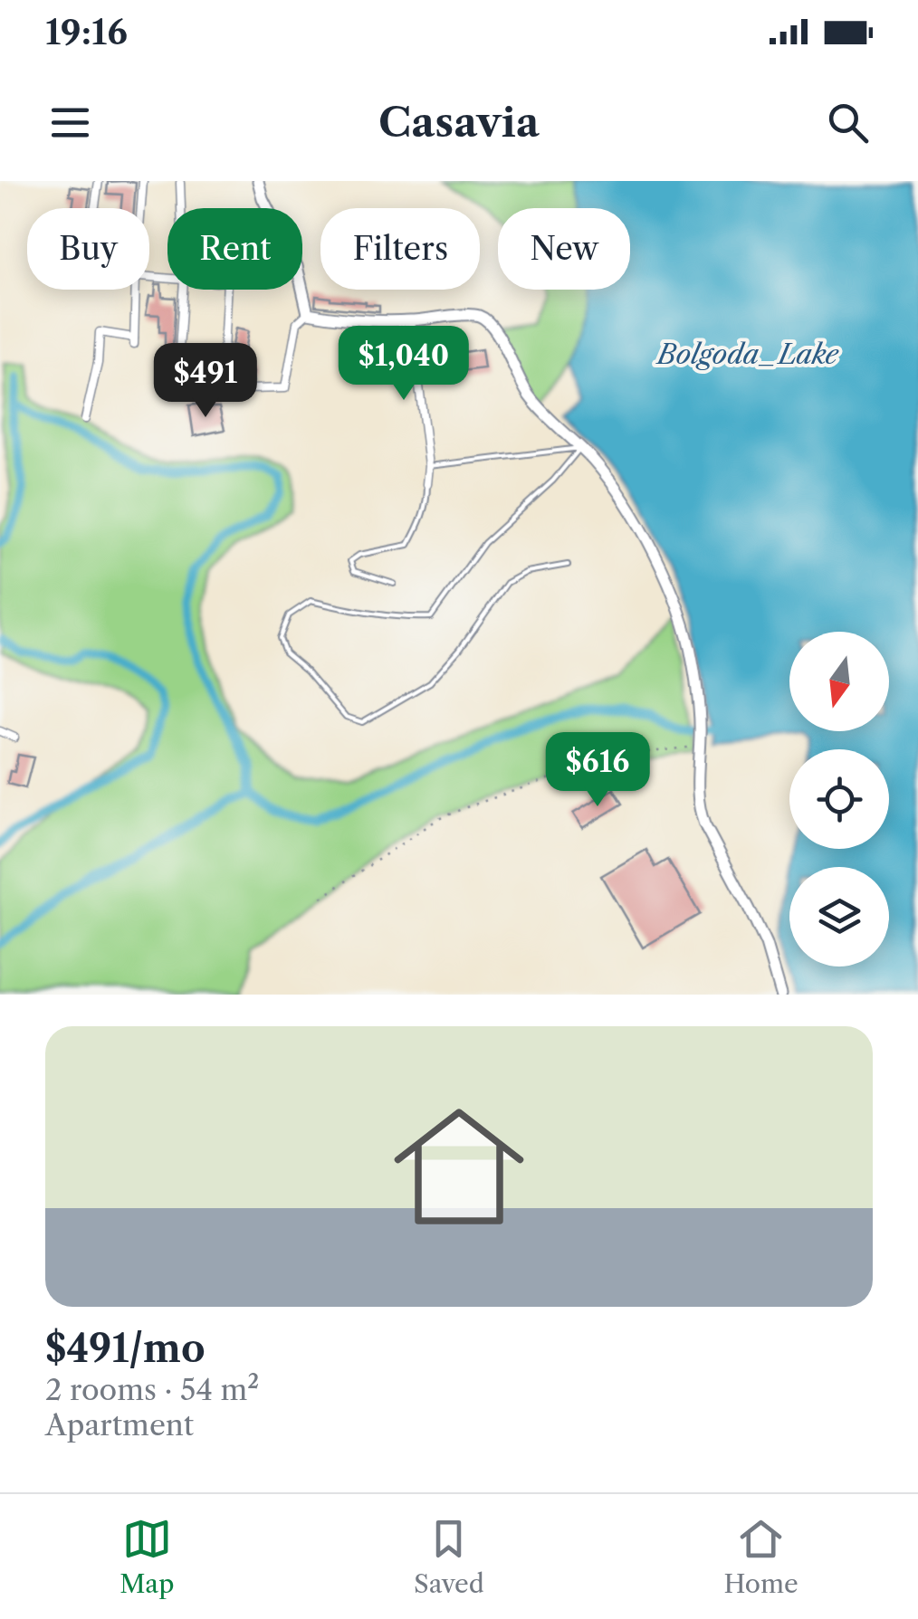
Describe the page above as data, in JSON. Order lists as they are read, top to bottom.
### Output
{
  "water": ["Bolgoda_Lake"],
  "north": "bottom",
  "page": {
    "status": "19:16",
    "header": "Casavia",
    "chip": [
      "Buy",
      "Rent",
      "Filters",
      "New"
    ],
    "price": ["$1,040", "$491", "$616"],
    "list": [
      {
        "name": "$491/mo",
        "note": "2 rooms · 54 m² · Apartment"
      }
    ],
    "tabs": ["Map", "Saved", "Home"]
  }
}
